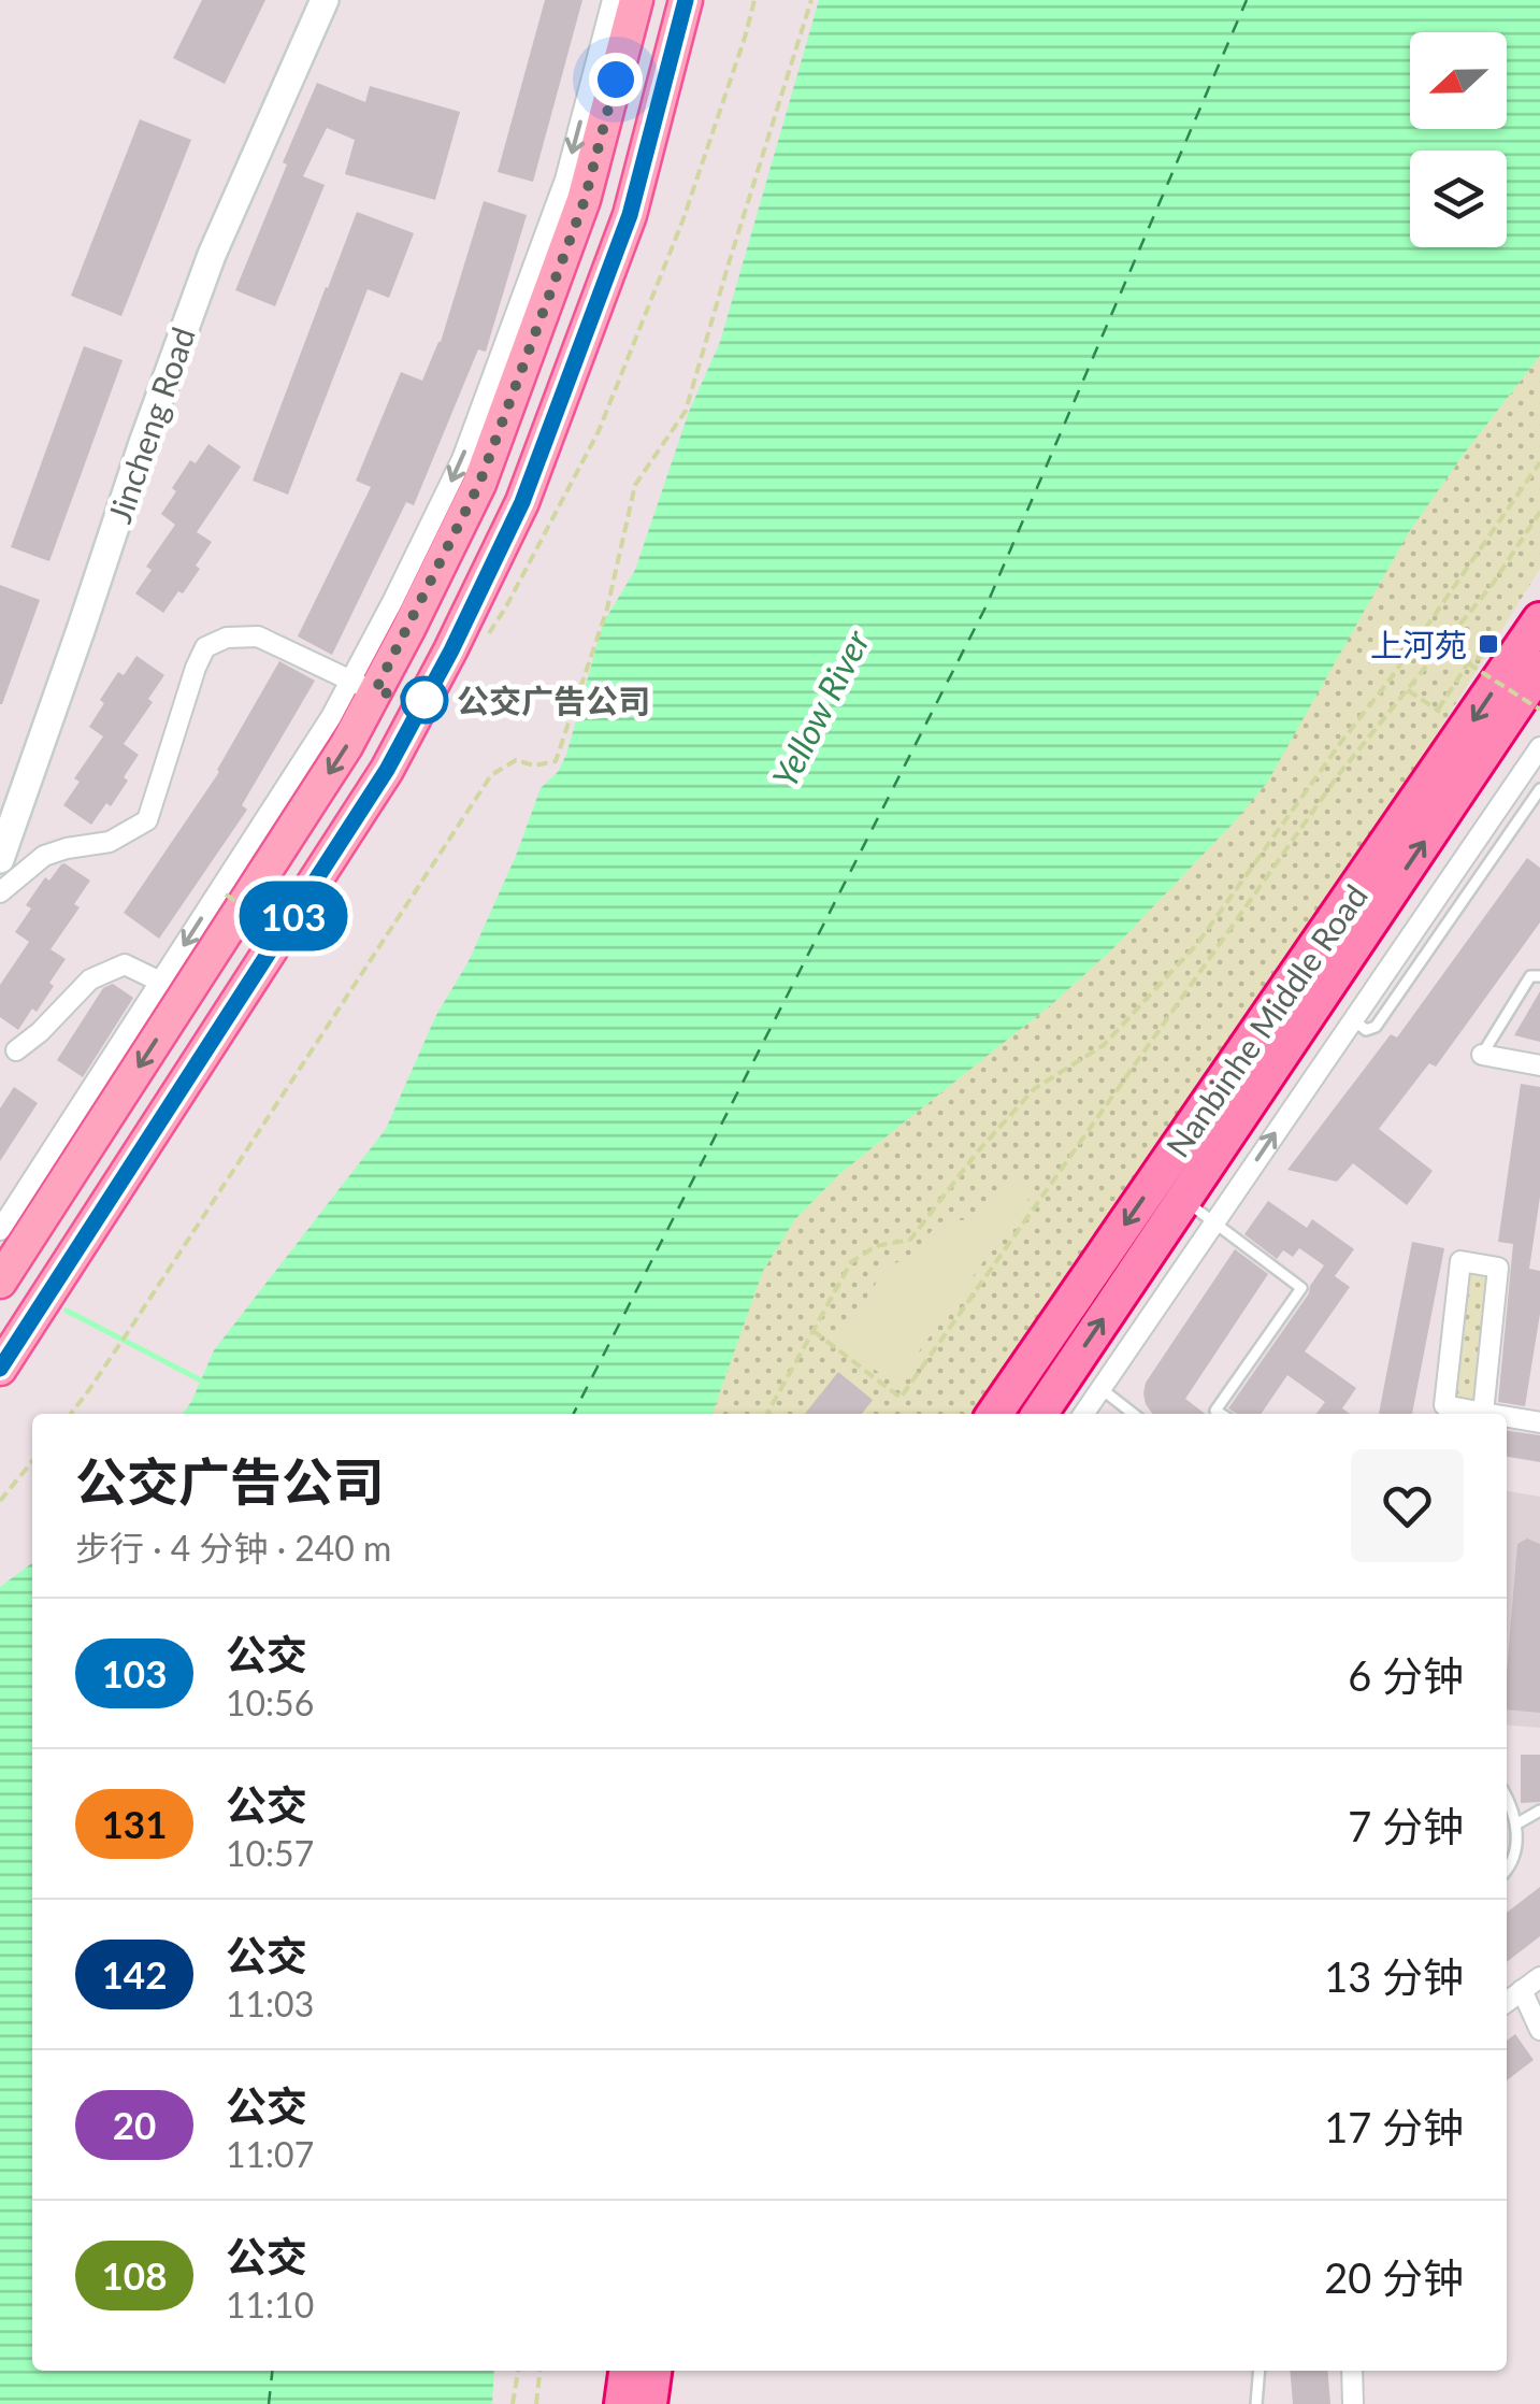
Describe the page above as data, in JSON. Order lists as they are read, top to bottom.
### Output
{
  "streets": {
    "highway": ["Nanbinhe Middle Road"],
    "street": ["Jincheng Road"]
  },
  "water": ["Yellow River"],
  "places": {
    "transit": ["上河苑"],
    "other": ["公交广告公司"]
  },
  "lines": ["bus line 103"],
  "north": "left",
  "page": {
    "on_map": "103",
    "heading": ["公交广告公司", "步行 · 4 分钟 · 240 m"],
    "list": [
      {
        "mark": "103",
        "name": "公交",
        "note": "10:56",
        "value": "6 分钟"
      },
      {
        "mark": "131",
        "name": "公交",
        "note": "10:57",
        "value": "7 分钟"
      },
      {
        "mark": "142",
        "name": "公交",
        "note": "11:03",
        "value": "13 分钟"
      },
      {
        "mark": "20",
        "name": "公交",
        "note": "11:07",
        "value": "17 分钟"
      },
      {
        "mark": "108",
        "name": "公交",
        "note": "11:10",
        "value": "20 分钟"
      }
    ]
  }
}
